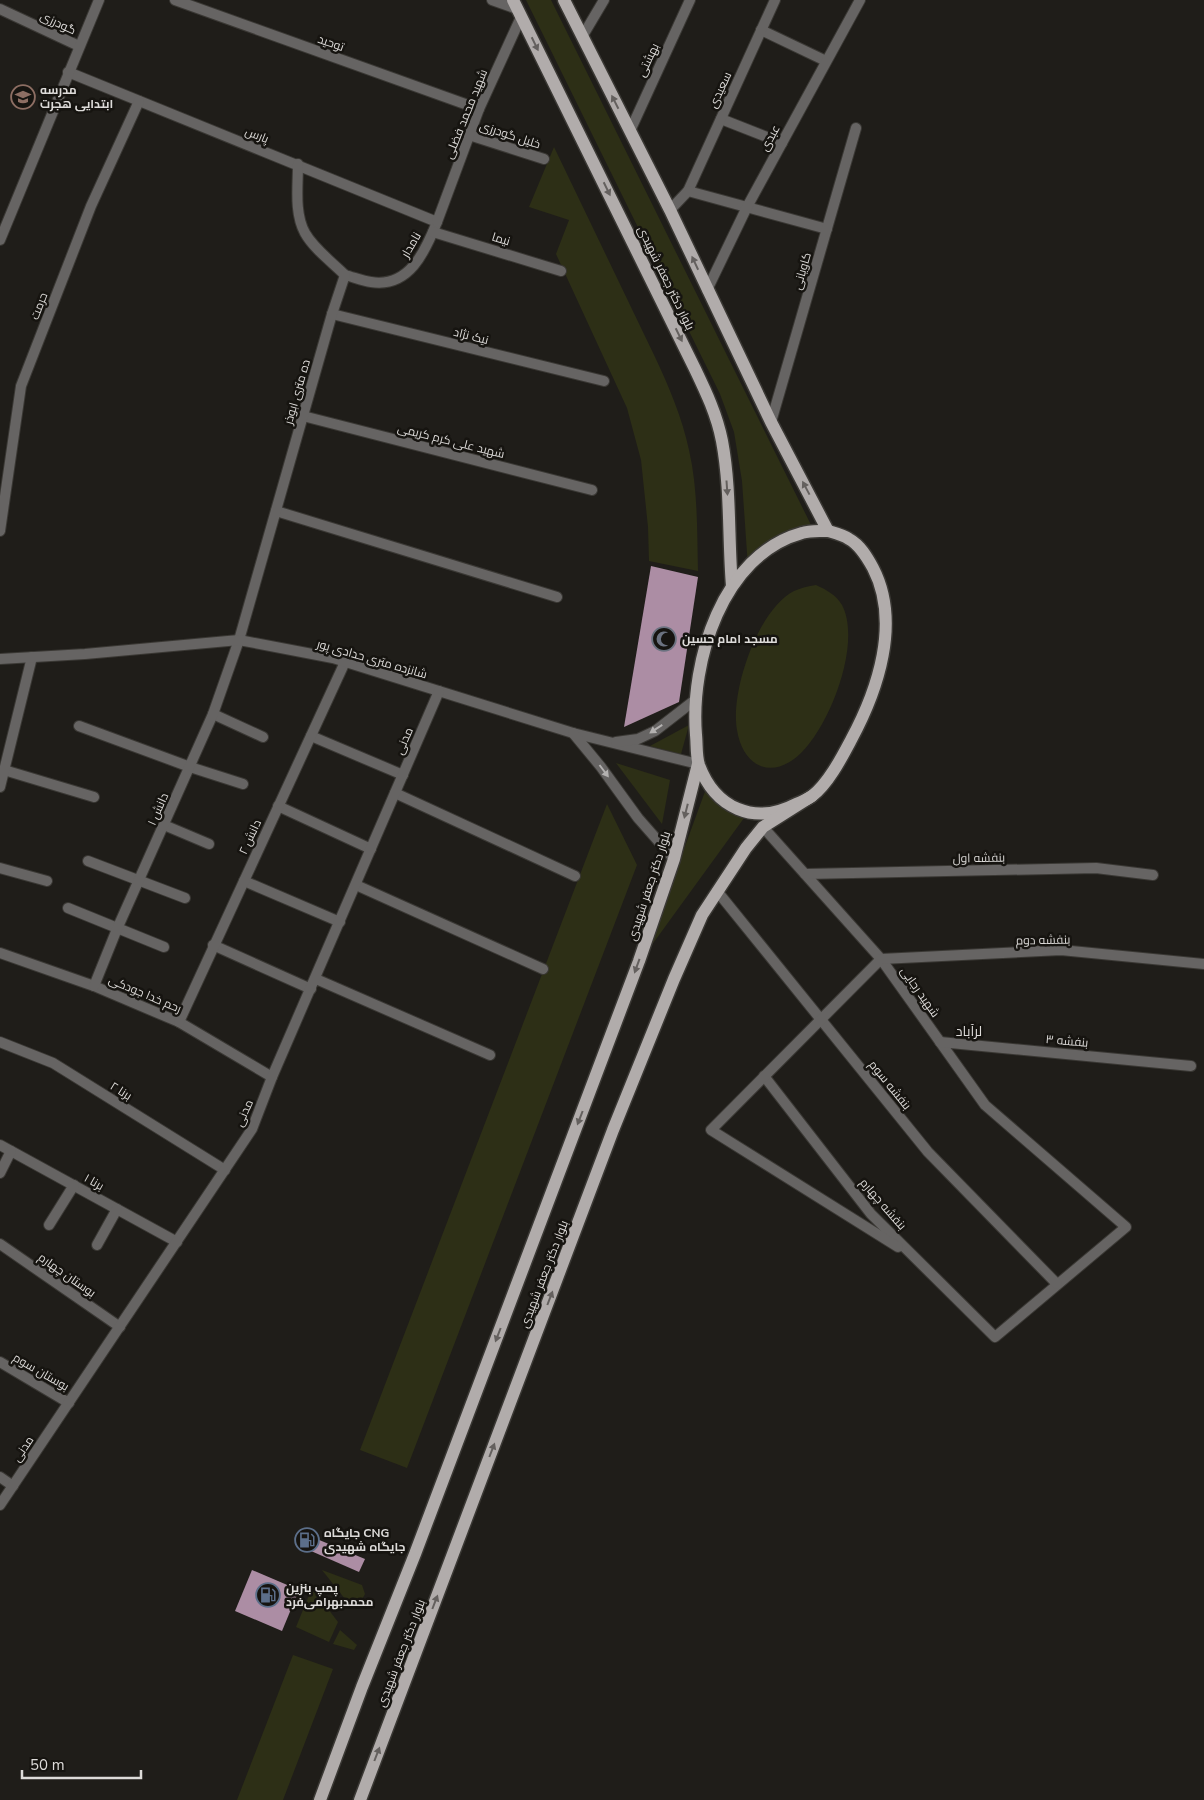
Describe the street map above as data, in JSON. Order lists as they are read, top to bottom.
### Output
{
  "streets": {
    "main road": ["بلوار دکتر جعفر شهیدی"],
    "street": [
      "گودرزی",
      "توحید",
      "بهشتی",
      "سعیدی",
      "شهید محمد فضلی",
      "پارس",
      "خلیل گودرزی",
      "عبدی",
      "نیما",
      "نامدار",
      "کاویانی",
      "حرمت",
      "نیک نژاد",
      "ده متری ابوذر",
      "شهید علی کرم کریمی",
      "شانزده متری حدادی پور",
      "مدنی",
      "دانش ۱",
      "دانش ۲",
      "بنفشه اول",
      "بنفشه دوم",
      "شهید رجایی",
      "رحم خدا جودکی",
      "بنفشه ۳",
      "بنفشه سوم",
      "برنا ۲",
      "برنا ۱",
      "بنفشه چهارم",
      "بوستان چهارم",
      "بوستان سوم"
    ]
  },
  "crossings": [
    ["توحید", "شهید محمد فضلی"],
    ["شهید محمد فضلی", "پارس"],
    ["شهید محمد فضلی", "خلیل گودرزی"],
    ["شهید محمد فضلی", "نیما"],
    ["شهید محمد فضلی", "نامدار"],
    ["شهید محمد فضلی", "بلوار دکتر جعفر شهیدی"],
    ["پارس", "نیما"],
    ["پارس", "نامدار"],
    ["پارس", "حرمت"],
    ["نیما", "نامدار"],
    ["نامدار", "ده متری ابوذر"],
    ["بلوار دکتر جعفر شهیدی", "شانزده متری حدادی پور"],
    ["بلوار دکتر جعفر شهیدی", "شهید رجایی"],
    ["بلوار دکتر جعفر شهیدی", "بنفشه سوم"],
    ["نیک نژاد", "ده متری ابوذر"],
    ["ده متری ابوذر", "شهید علی کرم کریمی"],
    ["ده متری ابوذر", "شانزده متری حدادی پور"],
    ["ده متری ابوذر", "دانش ۱"],
    ["شانزده متری حدادی پور", "مدنی"],
    ["شانزده متری حدادی پور", "دانش ۱"],
    ["شانزده متری حدادی پور", "دانش ۲"],
    ["مدنی", "رحم خدا جودکی"],
    ["مدنی", "برنا ۲"],
    ["مدنی", "برنا ۱"],
    ["مدنی", "بوستان چهارم"],
    ["مدنی", "بوستان سوم"],
    ["دانش ۱", "رحم خدا جودکی"],
    ["دانش ۲", "رحم خدا جودکی"],
    ["بنفشه اول", "شهید رجایی"],
    ["بنفشه دوم", "شهید رجایی"],
    ["شهید رجایی", "بنفشه ۳"],
    ["شهید رجایی", "بنفشه سوم"],
    ["شهید رجایی", "بنفشه چهارم"],
    ["بنفشه سوم", "بنفشه چهارم"]
  ],
  "districts": ["لرآباد"],
  "places": {
    "school or university": ["مدرسه ابتدایی هجرت"],
    "mosque": ["مسجد امام حسین"],
    "fuel station": ["جایگاه CNG جایگاه شهیدی", "پمپ بنزین محمد‌بهرامی‌فرد"]
  },
  "scale_bar": "50 m"
}
